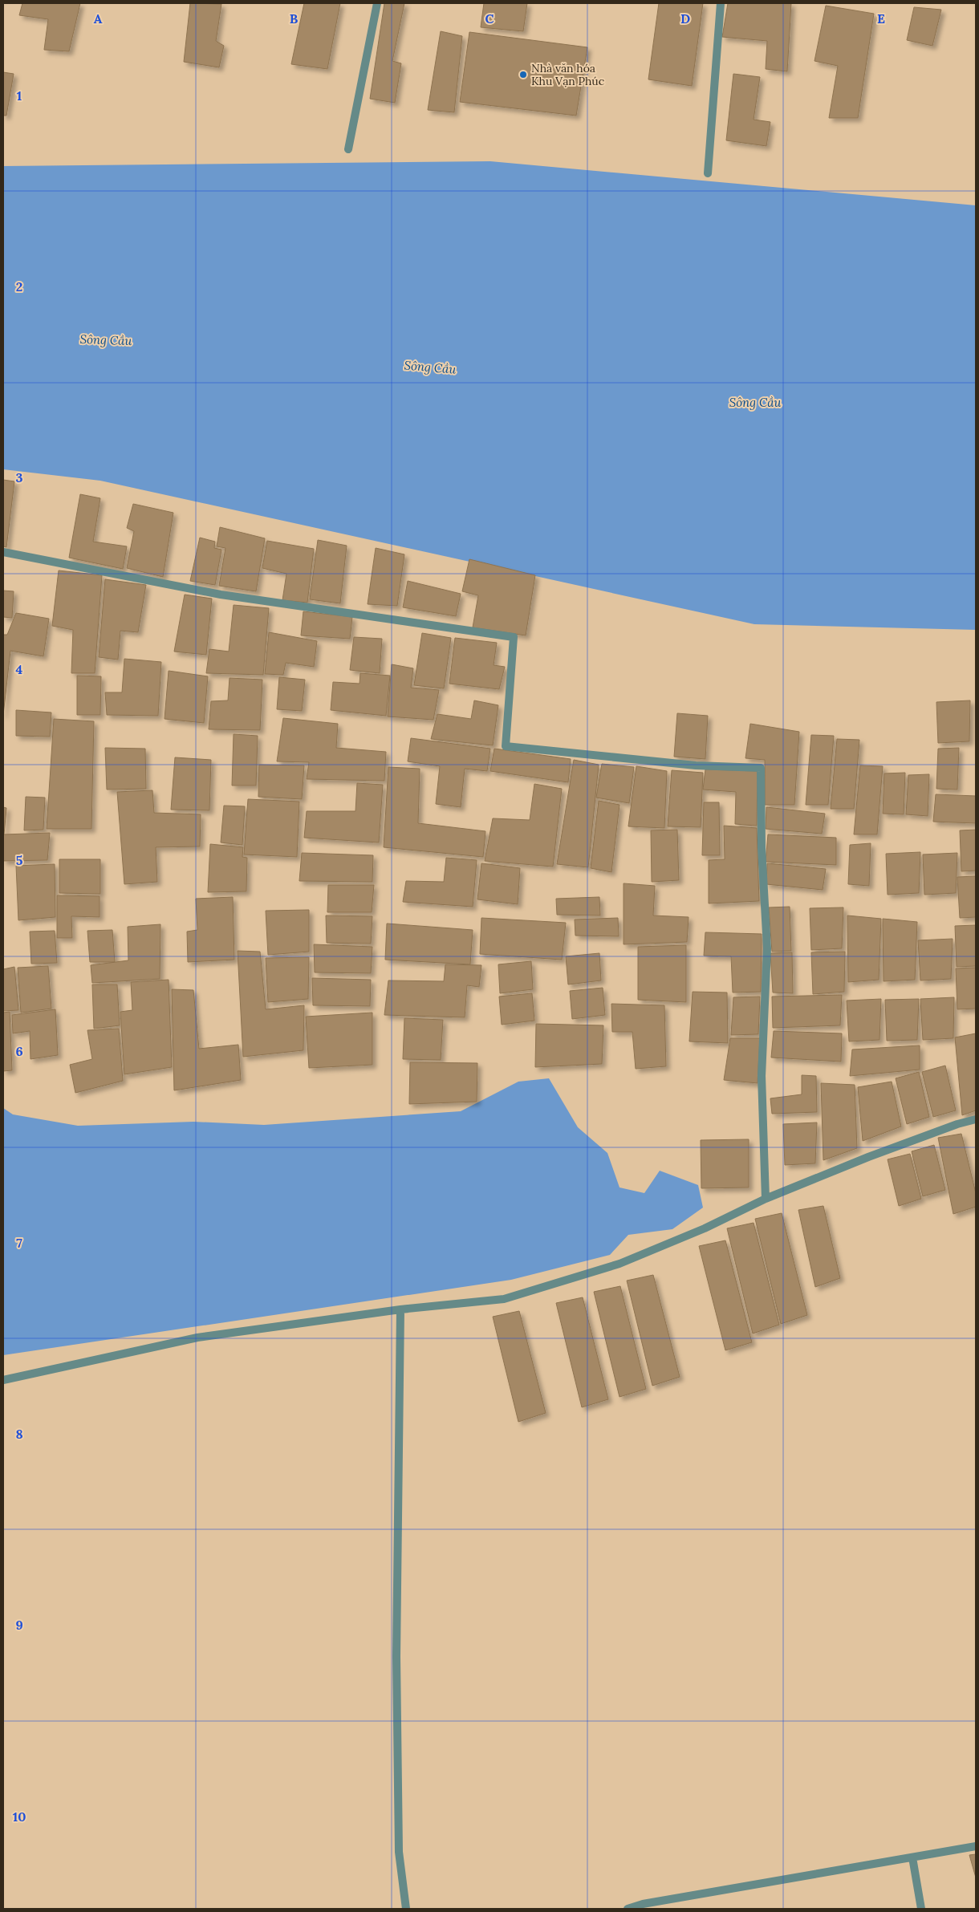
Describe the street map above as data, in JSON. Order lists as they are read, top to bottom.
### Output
{
  "water": ["Sông Cầu"],
  "places": ["Nhà văn hóa Khu Vạn Phúc"],
  "grid": {
    "columns": [
      "A",
      "B",
      "C",
      "D",
      "E"
    ],
    "rows": [
      "1",
      "2",
      "3",
      "4",
      "5",
      "6",
      "7",
      "8",
      "9",
      "10"
    ]
  }
}
